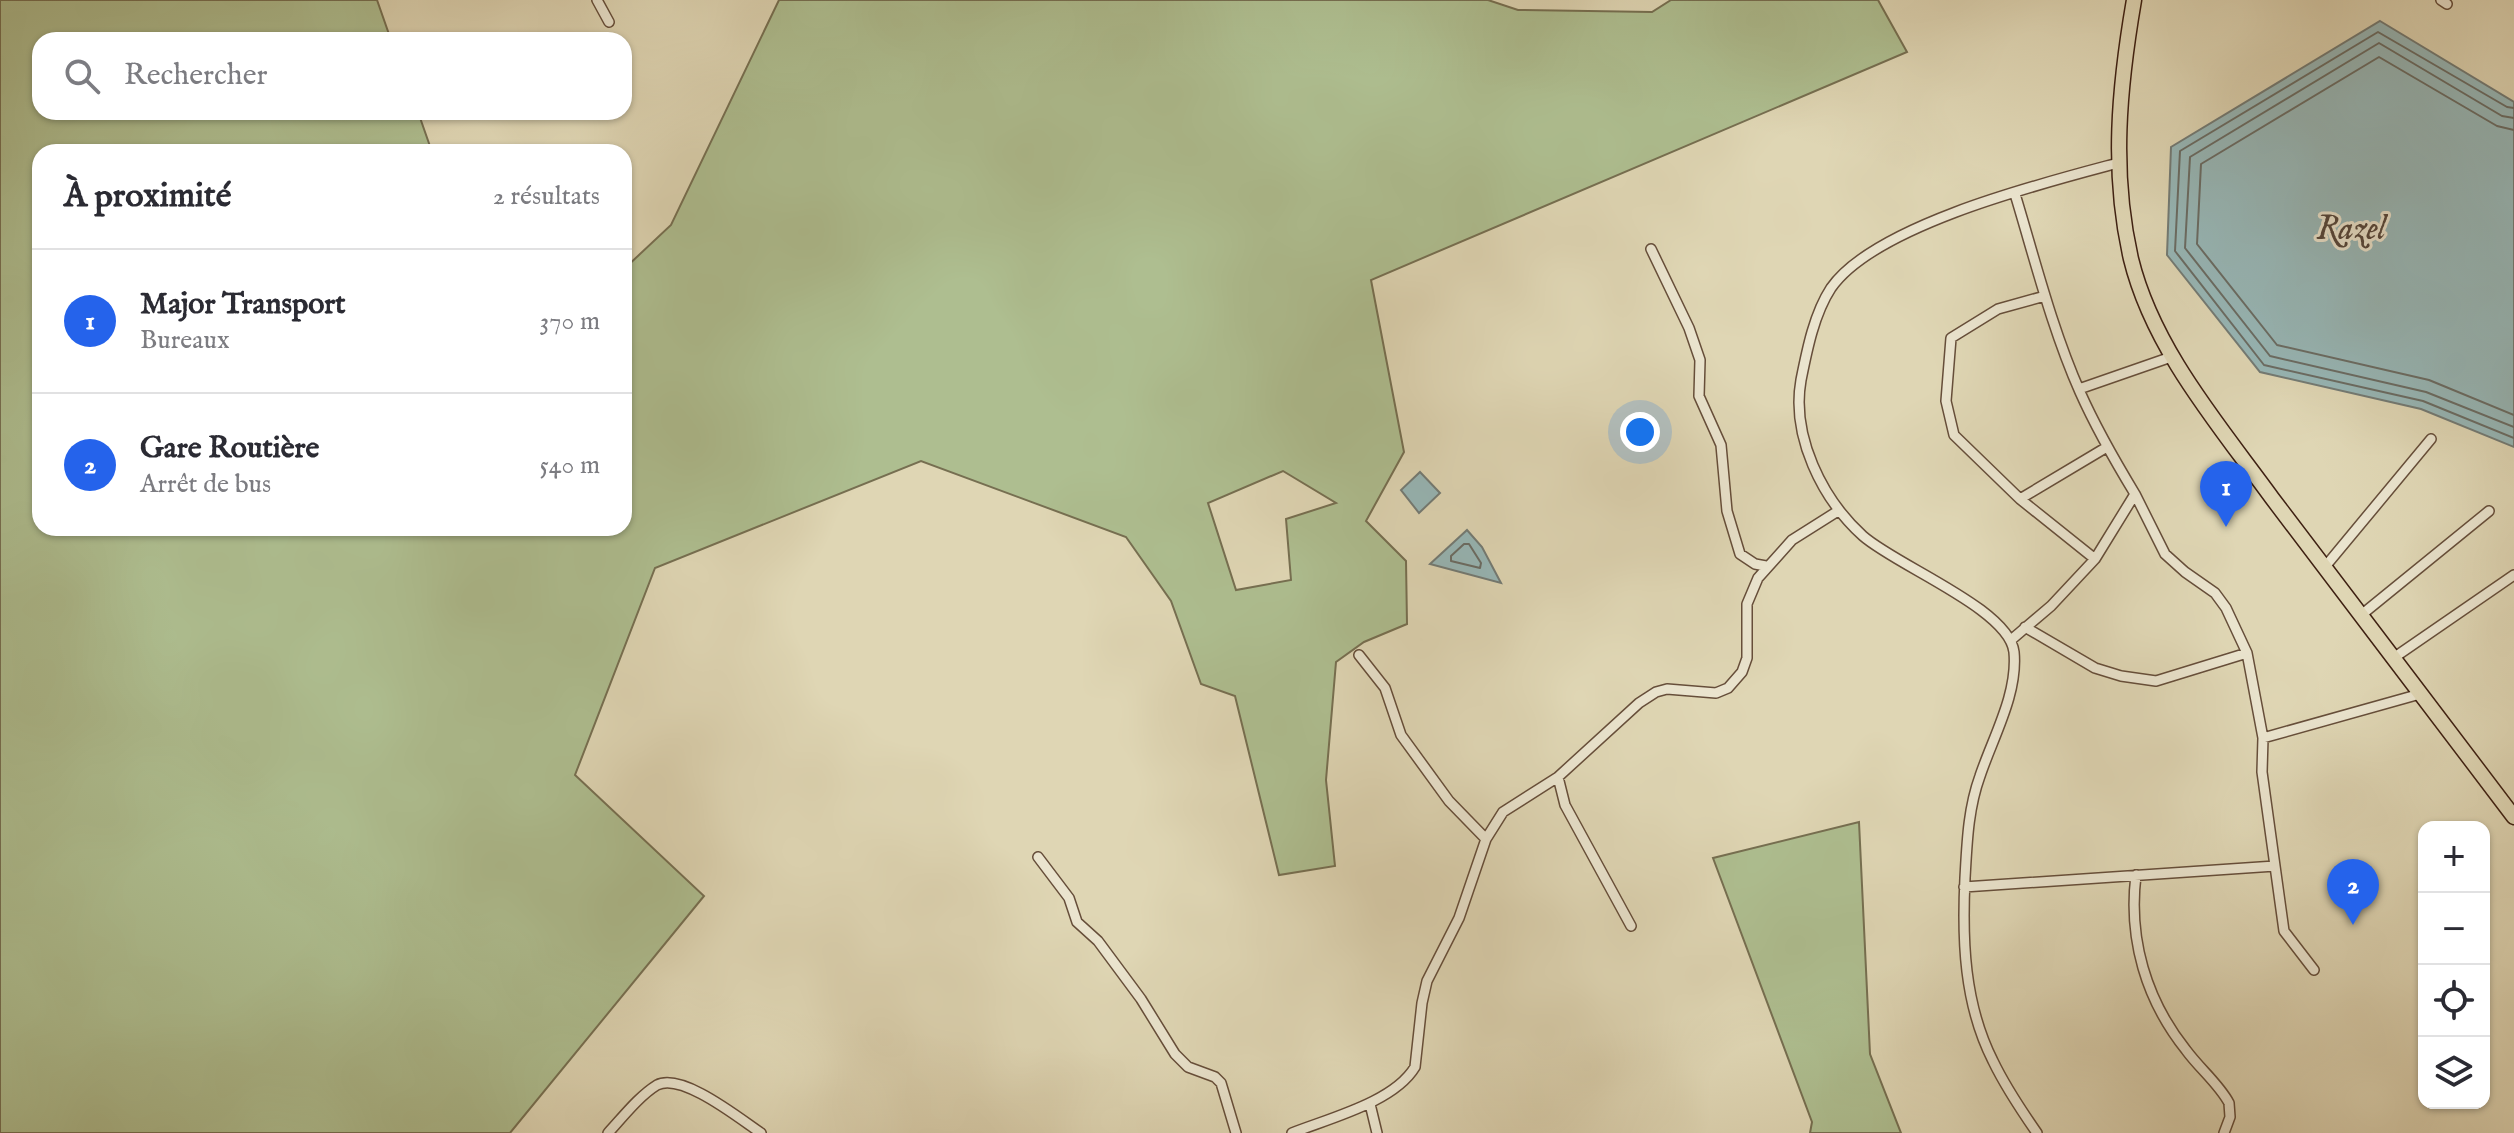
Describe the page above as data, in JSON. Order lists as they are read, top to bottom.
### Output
{
  "water": ["Razel"],
  "page": {
    "search": "Rechercher",
    "heading": ["À proximité", "2 résultats"],
    "list": [
      {
        "mark": "1",
        "name": "Major Transport",
        "note": "Bureaux",
        "value": "370 m"
      },
      {
        "mark": "2",
        "name": "Gare Routière",
        "note": "Arrêt de bus",
        "value": "540 m"
      }
    ],
    "pins": ["1", "2"],
    "map_buttons": ["+", "−"]
  }
}
